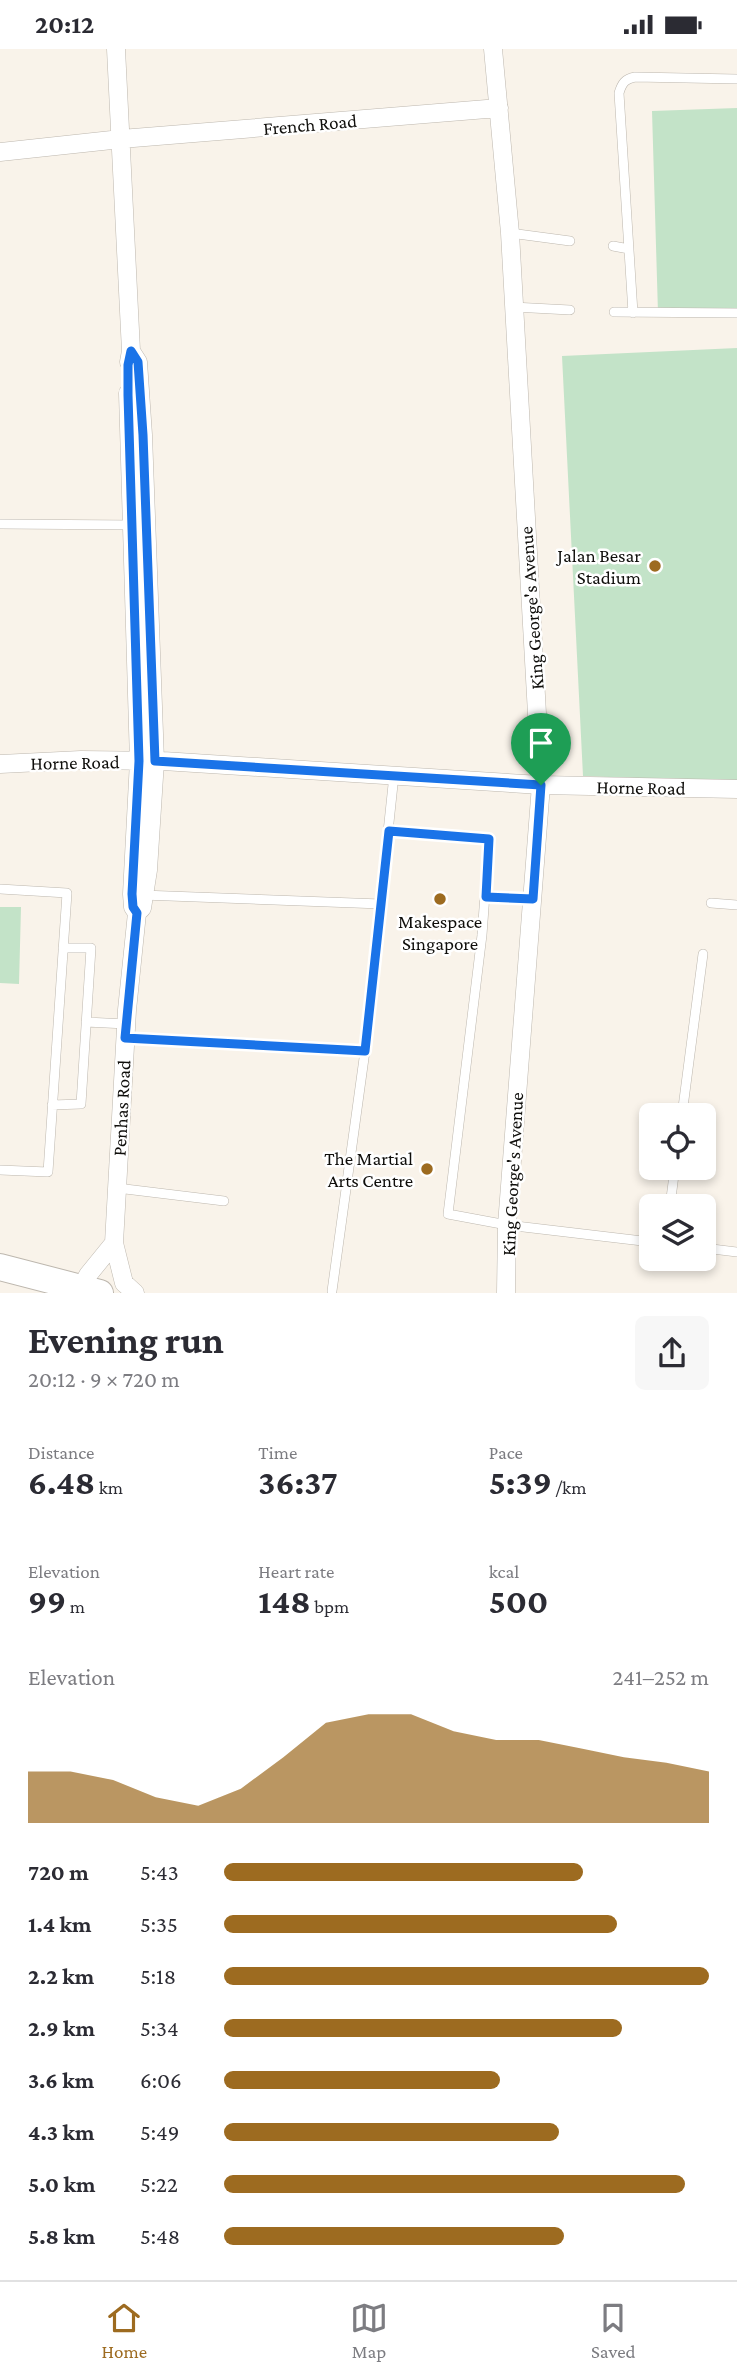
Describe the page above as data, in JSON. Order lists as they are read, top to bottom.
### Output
{
  "streets": {
    "street": [
      "French Road",
      "King George's Avenue",
      "Horne Road",
      "Penhas Road"
    ]
  },
  "crossings": [
    ["French Road", "King George's Avenue"],
    ["King George's Avenue", "Horne Road"]
  ],
  "places": ["Jalan Besar Stadium", "Makespace Singapore", "The Martial Arts Centre"],
  "page": {
    "status": "20:12",
    "heading": ["Evening run", "20:12 · 9 × 720 m"],
    "stats": [
      ["Distance", "6.48 km"],
      ["Time", "36:37"],
      ["Pace", "5:39 /km"],
      ["Elevation", "99 m"],
      ["Heart rate", "148 bpm"],
      ["kcal", "500"]
    ],
    "chart": ["Elevation", "241–252 m"],
    "list": [
      {
        "name": "720 m",
        "note": "5:43"
      },
      {
        "name": "1.4 km",
        "note": "5:35"
      },
      {
        "name": "2.2 km",
        "note": "5:18"
      },
      {
        "name": "2.9 km",
        "note": "5:34"
      },
      {
        "name": "3.6 km",
        "note": "6:06"
      },
      {
        "name": "4.3 km",
        "note": "5:49"
      },
      {
        "name": "5.0 km",
        "note": "5:22"
      },
      {
        "name": "5.8 km",
        "note": "5:48"
      }
    ],
    "tabs": ["Home", "Map", "Saved"]
  }
}
